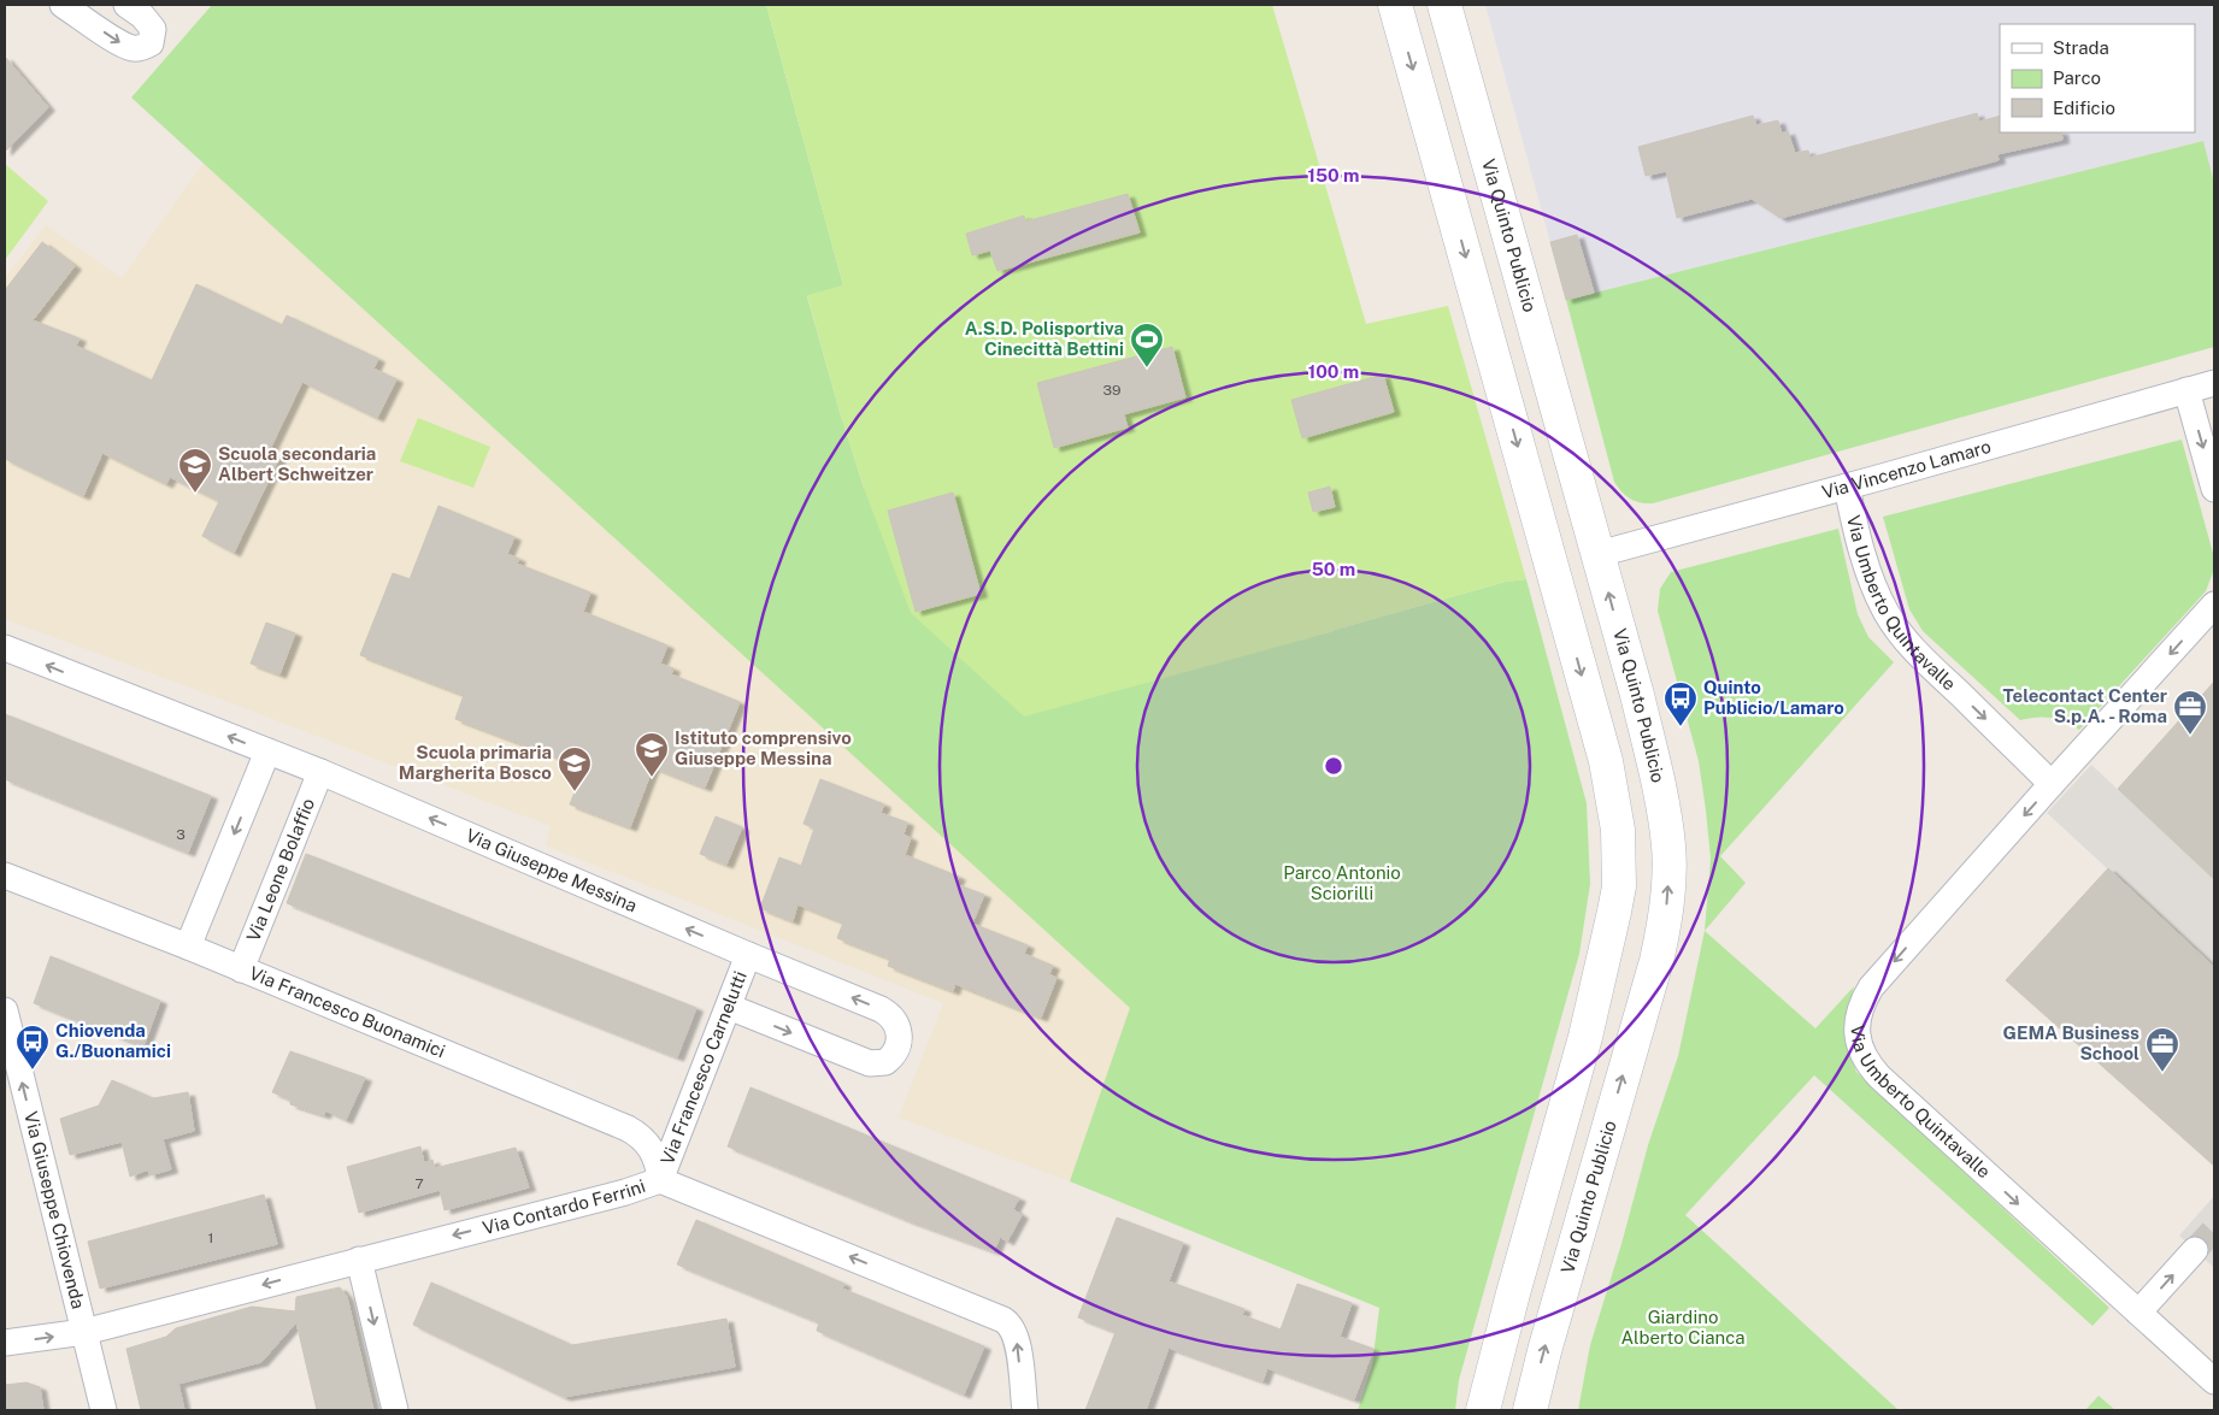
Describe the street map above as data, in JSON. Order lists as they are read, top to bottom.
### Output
{
  "streets": {
    "street": [
      "Via Quinto Publicio",
      "Via Vincenzo Lamaro",
      "Via Umberto Quintavalle",
      "Via Leone Bolaffio",
      "Via Giuseppe Messina",
      "Via Francesco Buonamici",
      "Via Francesco Carnelutti",
      "Via Contardo Ferrini",
      "Via Giuseppe Chiovenda"
    ]
  },
  "crossings": [
    ["Via Quinto Publicio", "Via Vincenzo Lamaro"],
    ["Via Vincenzo Lamaro", "Via Umberto Quintavalle"],
    ["Via Leone Bolaffio", "Via Giuseppe Messina"],
    ["Via Leone Bolaffio", "Via Francesco Buonamici"],
    ["Via Giuseppe Messina", "Via Francesco Carnelutti"],
    ["Via Francesco Buonamici", "Via Francesco Carnelutti"],
    ["Via Francesco Buonamici", "Via Contardo Ferrini"],
    ["Via Francesco Carnelutti", "Via Contardo Ferrini"],
    ["Via Contardo Ferrini", "Via Giuseppe Chiovenda"]
  ],
  "one_way": ["Via Giuseppe Chiovenda"],
  "parks": ["Parco Antonio Sciorilli", "Giardino Alberto Cianca"],
  "places": {
    "sports": ["A.S.D. Polisportiva Cinecittà Bettini"],
    "school or university": ["Scuola secondaria Albert Schweitzer", "Istituto comprensivo Giuseppe Messina", "Scuola primaria Margherita Bosco"],
    "bus stop": ["Quinto Publicio/Lamaro", "Chiovenda G./Buonamici"],
    "office": ["Telecontact Center S.p.A. - Roma", "GEMA Business School"]
  },
  "house_numbers": [
    "39",
    "3",
    "7",
    "1"
  ],
  "legend": ["Strada", "Parco", "Edificio"],
  "rings": ["150 m", "100 m", "50 m"]
}
